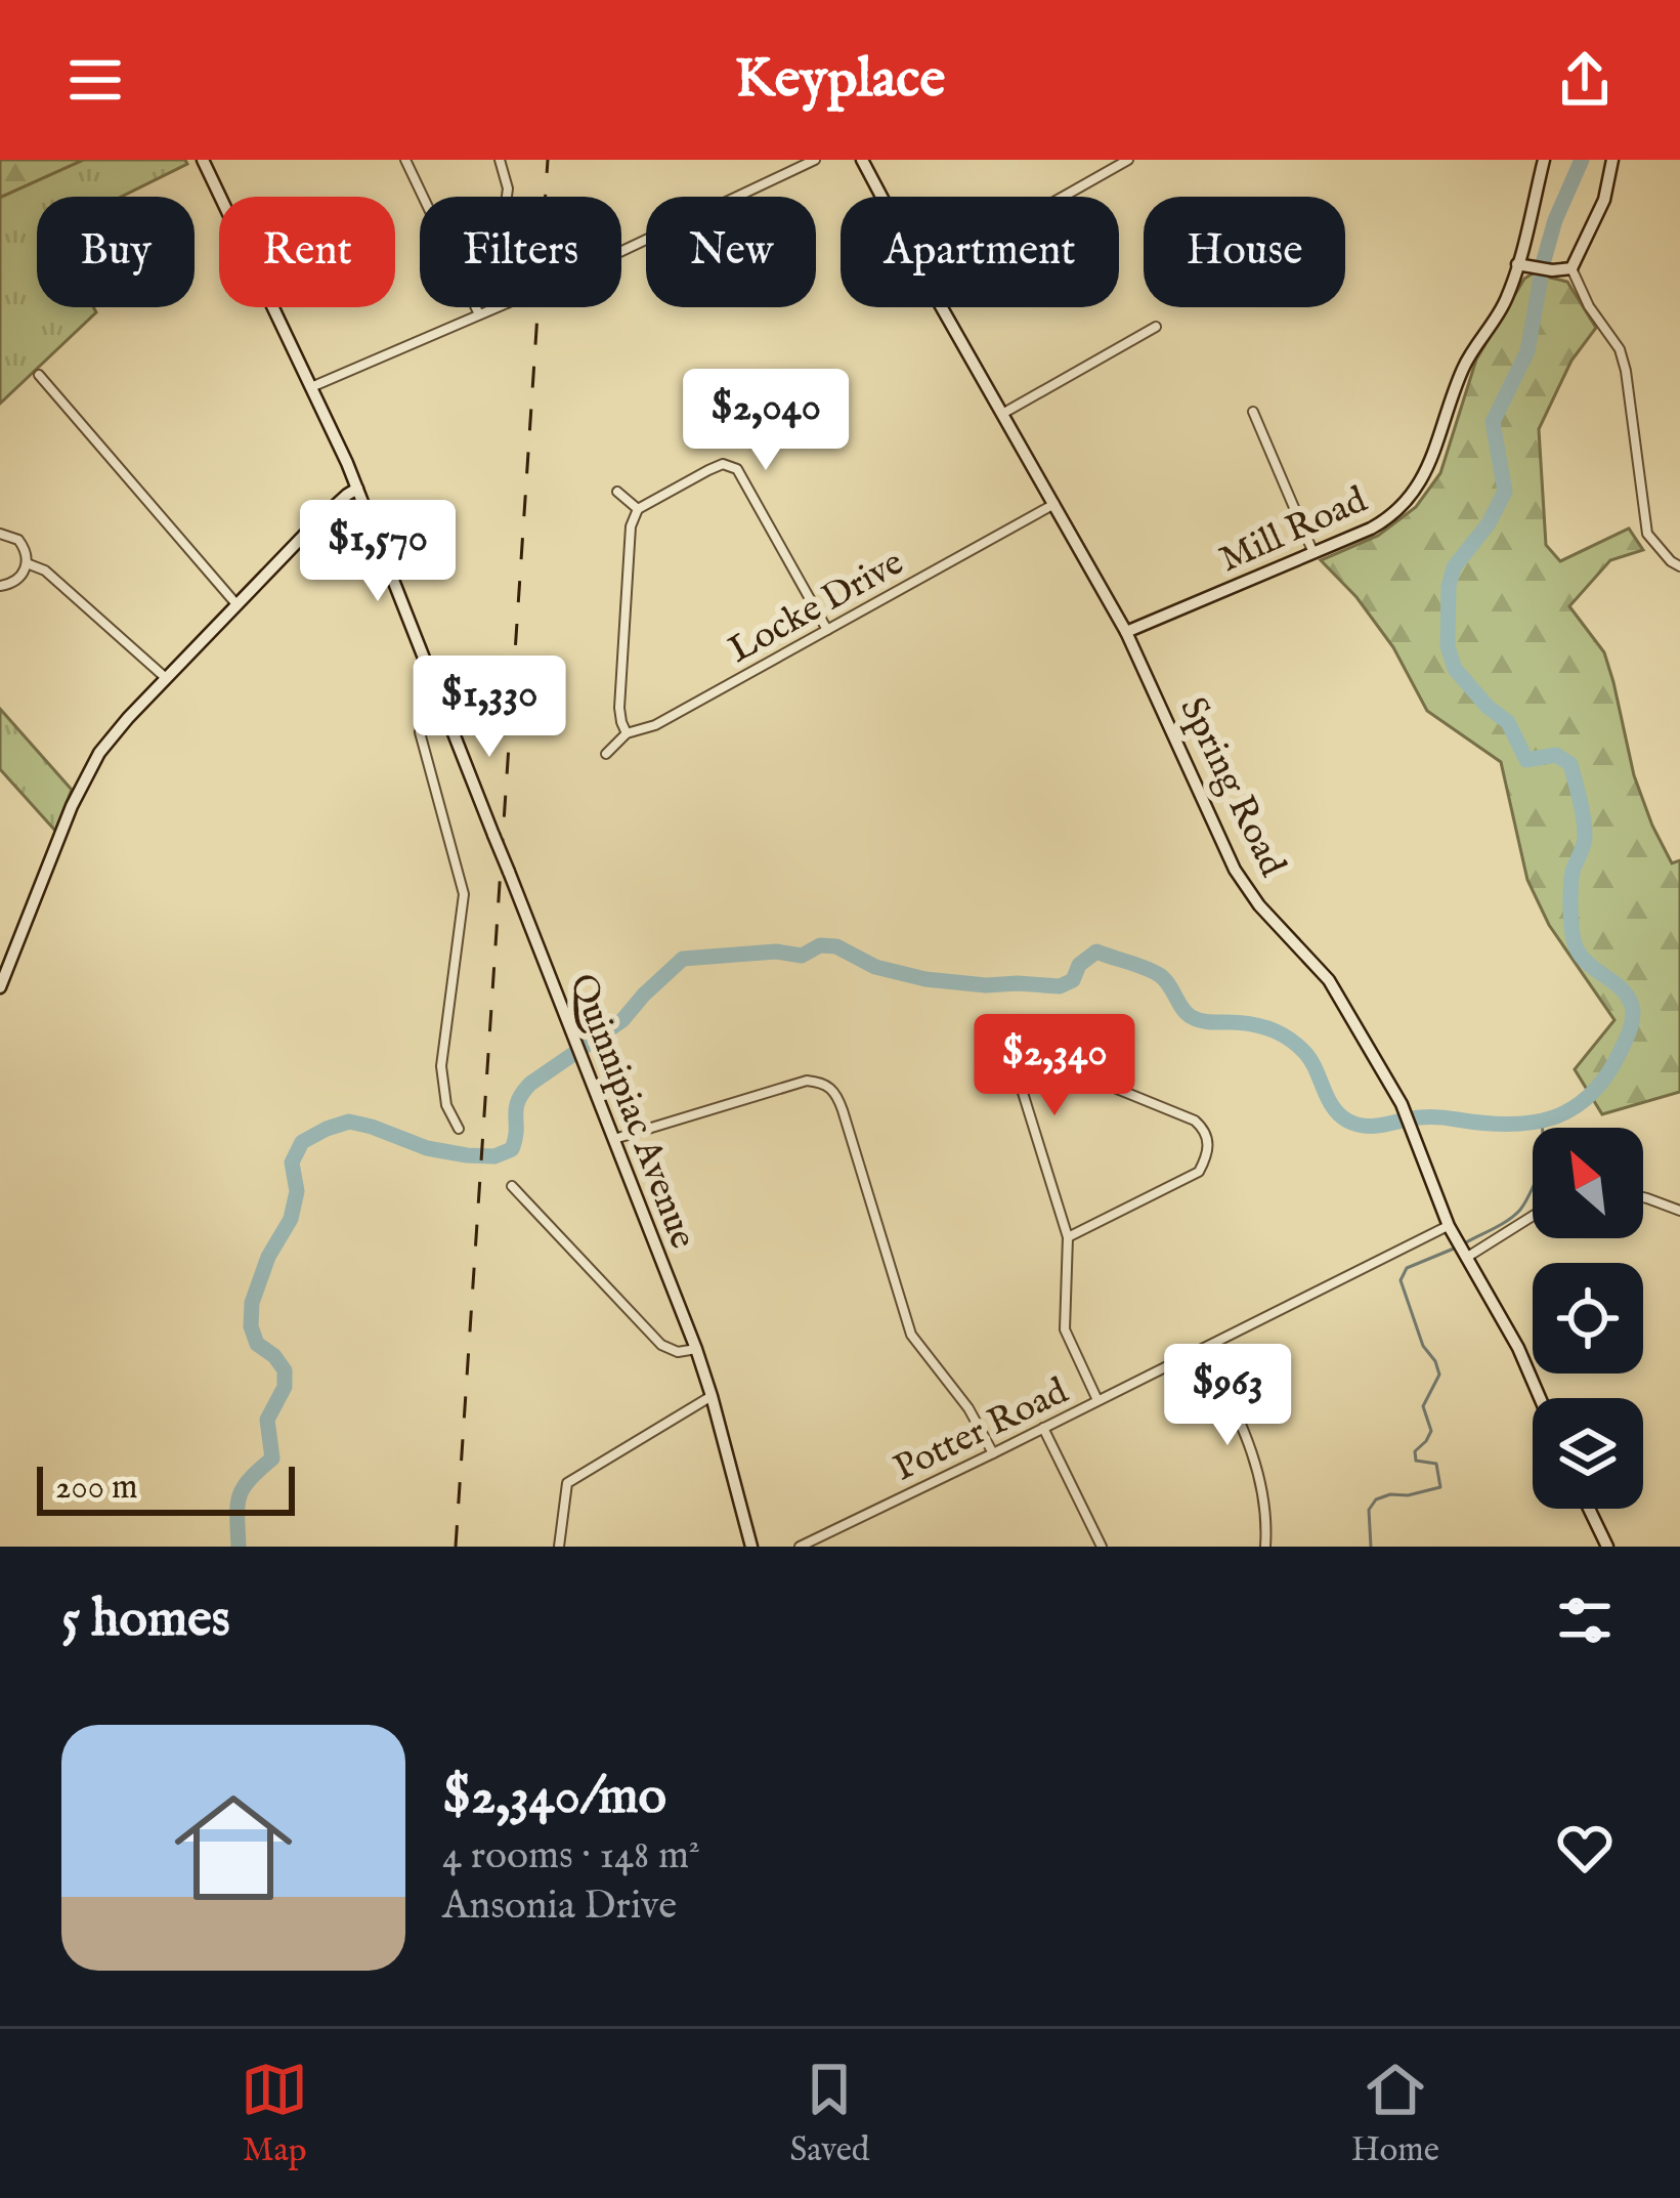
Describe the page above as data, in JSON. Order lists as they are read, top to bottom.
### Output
{
  "streets": {
    "street": [
      "Mill Road",
      "Locke Drive",
      "Spring Road",
      "Quinnipiac Avenue",
      "Potter Road"
    ]
  },
  "crossings": [
    ["Mill Road", "Spring Road"],
    ["Locke Drive", "Spring Road"],
    ["Spring Road", "Potter Road"]
  ],
  "scale_bar": "200 m",
  "north": "top left",
  "page": {
    "header": "Keyplace",
    "chip": [
      "Buy",
      "Rent",
      "Filters",
      "New",
      "Apartment",
      "House"
    ],
    "price": [
      "$2,040",
      "$1,570",
      "$1,330",
      "$2,340",
      "$963"
    ],
    "scale": "200 m",
    "heading": "5 homes",
    "list": [
      {
        "name": "$2,340/mo",
        "note": "4 rooms · 148 m² · Ansonia Drive"
      }
    ],
    "tabs": ["Map", "Saved", "Home"]
  }
}
